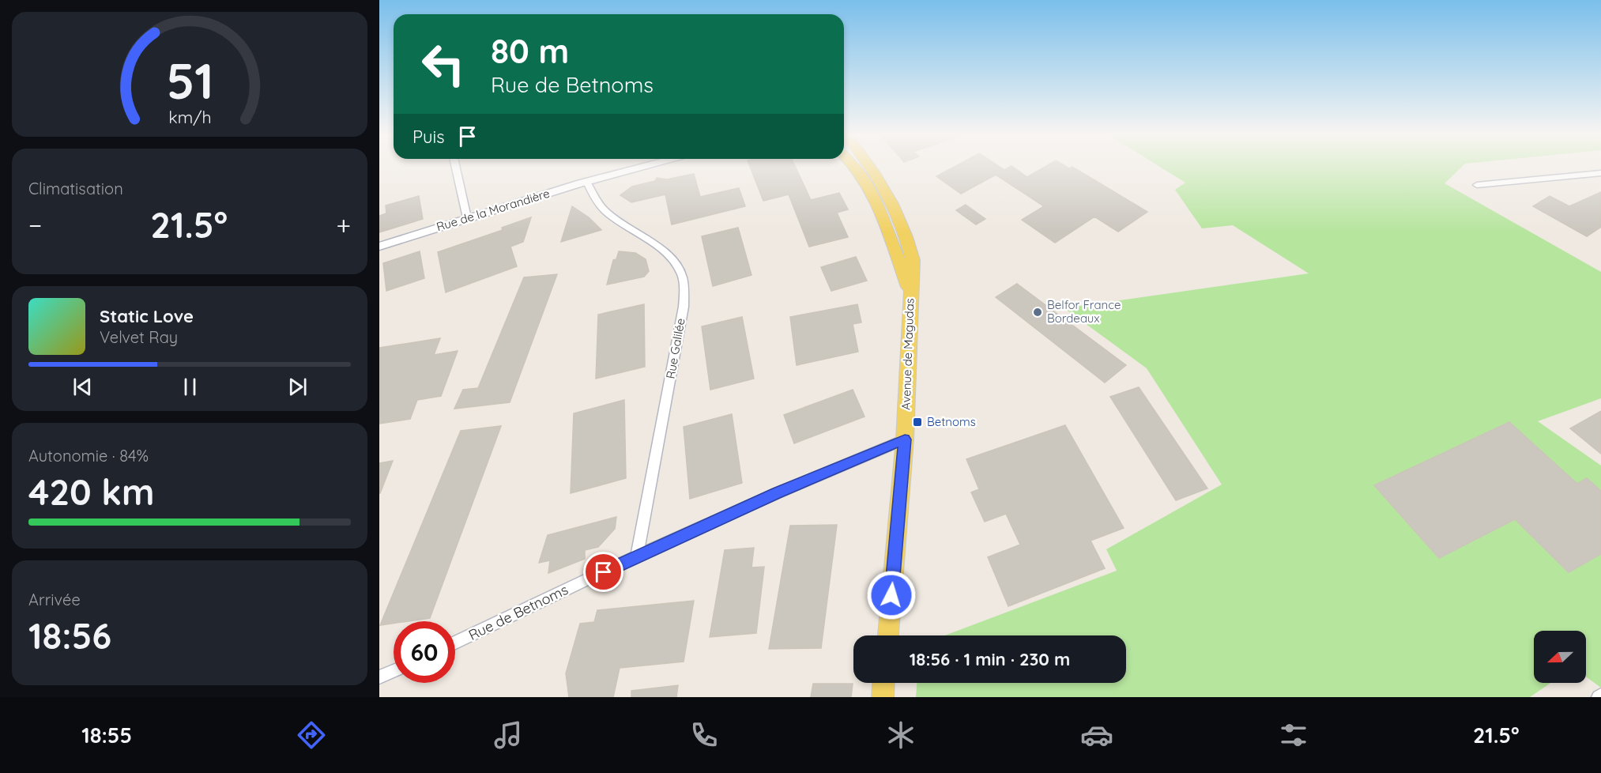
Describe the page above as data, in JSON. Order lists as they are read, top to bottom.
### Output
{
  "streets": {
    "main road": ["Avenue de Magudas"],
    "street": ["Rue de la Morandière", "Rue Galilée", "Rue de Betnoms"]
  },
  "crossings": [
    ["Rue de la Morandière", "Rue Galilée"],
    ["Rue Galilée", "Rue de Betnoms"],
    ["Avenue de Magudas", "Rue de Betnoms"]
  ],
  "places": {
    "other": ["Belfor France Bordeaux"],
    "transit": ["Betnoms"]
  },
  "north": "left",
  "page": {
    "turn": ["80 m", "Rue de Betnoms"],
    "then": "Puis",
    "tile": [
      "Climatisation",
      ["Autonomie · 84%", "420 km"],
      ["Arrivée", "18:56"]
    ],
    "heat": ["−", "21.5°", "+"],
    "song": ["Static Love", "Velvet Ray"],
    "limit": "60",
    "trip": "18:56 · 1 min · 230 m",
    "tabs": ["18:55", "21.5°"],
    "gauge": ["51", "km/h"]
  }
}
